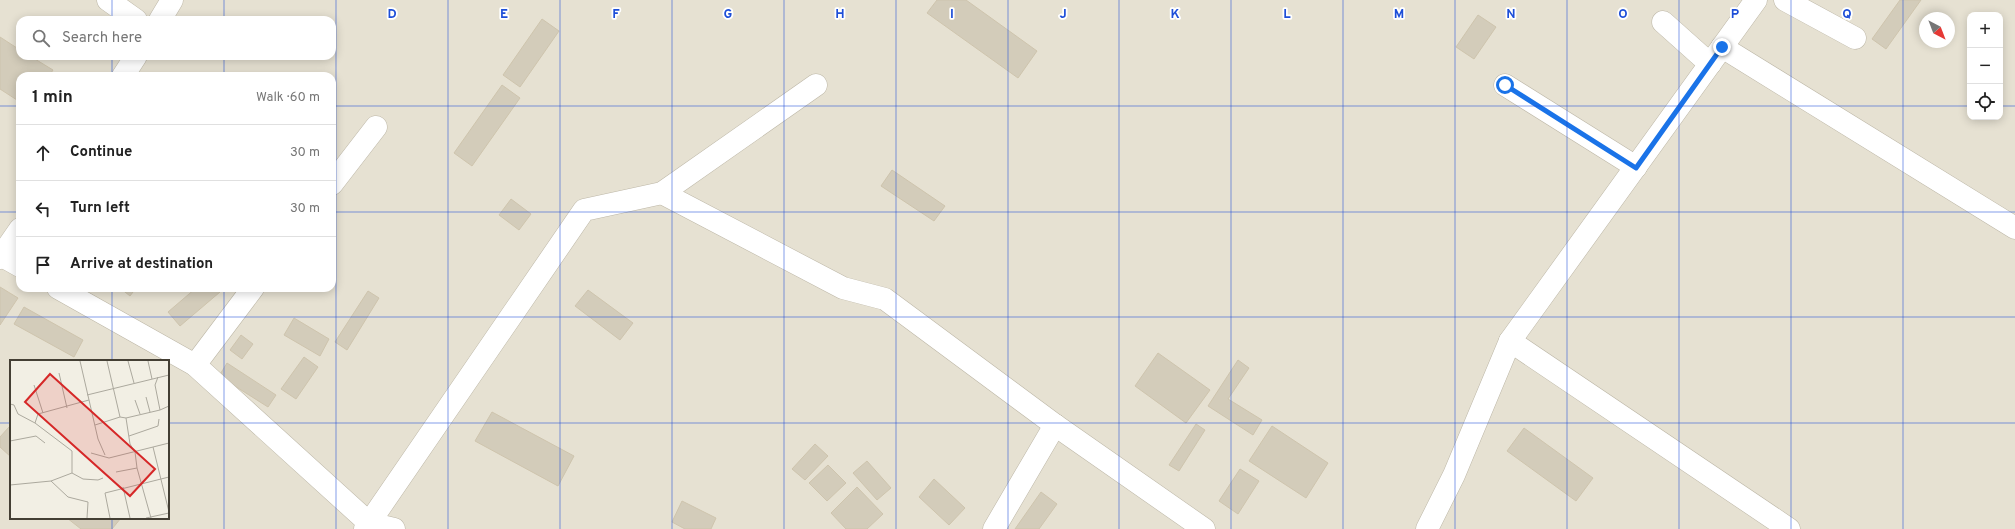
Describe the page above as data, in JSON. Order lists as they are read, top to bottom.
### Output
{
  "north": "bottom right",
  "page": {
    "map_buttons": ["+", "−"],
    "search": "Search here",
    "heading": ["1 min", "Walk · 60 m"],
    "list": [
      ["Continue", "30 m"],
      ["Turn left", "30 m"],
      "Arrive at destination"
    ]
  },
  "grid": {
    "columns": [
      "D",
      "E",
      "F",
      "G",
      "H",
      "I",
      "J",
      "K",
      "L",
      "M",
      "N",
      "O",
      "P",
      "Q"
    ]
  }
}
